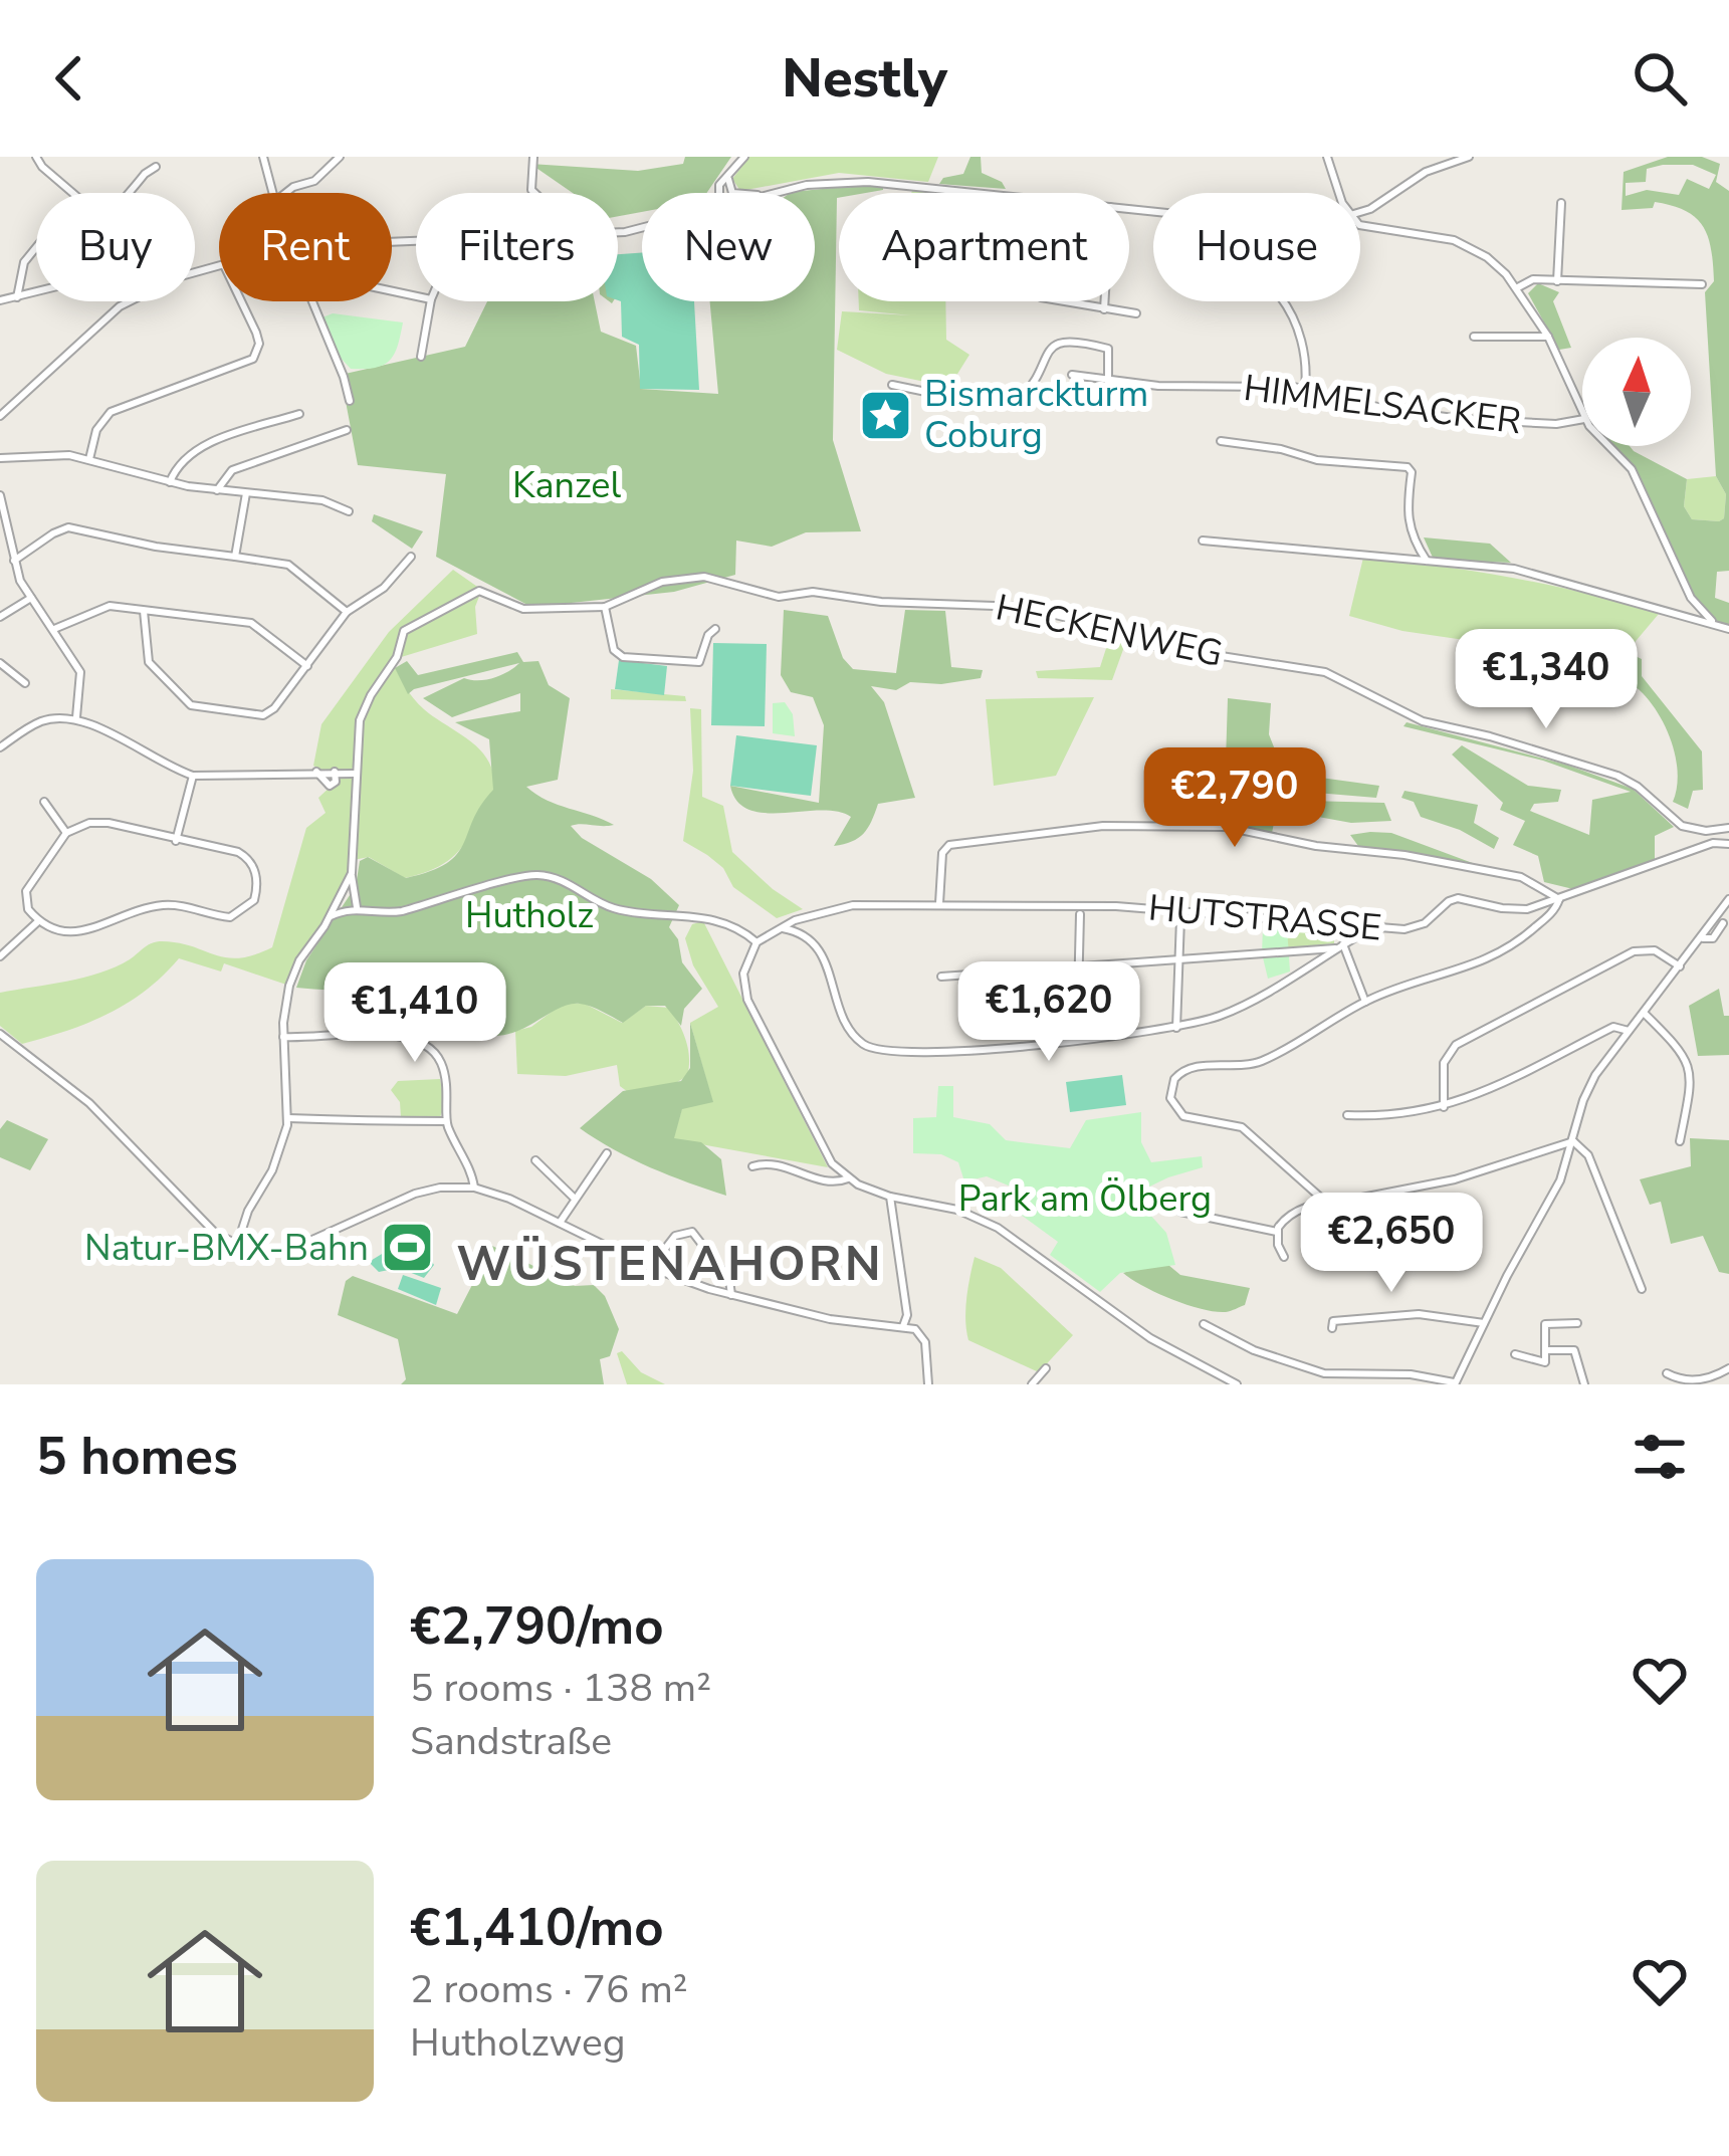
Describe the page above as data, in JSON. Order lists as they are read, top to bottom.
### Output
{
  "streets": {
    "street": ["HIMMELSACKER", "HECKENWEG", "HUTSTRASSE"]
  },
  "districts": ["WÜSTENAHORN"],
  "parks": ["Kanzel", "Hutholz", "Park am Ölberg"],
  "places": {
    "place": ["Bismarckturm Coburg"],
    "sports": ["Natur-BMX-Bahn"]
  },
  "north": "top",
  "page": {
    "header": "Nestly",
    "chip": [
      "Buy",
      "Rent",
      "Filters",
      "New",
      "Apartment",
      "House"
    ],
    "price": [
      "€1,340",
      "€2,790",
      "€1,620",
      "€1,410",
      "€2,650"
    ],
    "heading": "5 homes",
    "list": [
      {
        "name": "€2,790/mo",
        "note": "5 rooms · 138 m² · Sandstraße"
      },
      {
        "name": "€1,410/mo",
        "note": "2 rooms · 76 m² · Hutholzweg"
      }
    ]
  }
}
